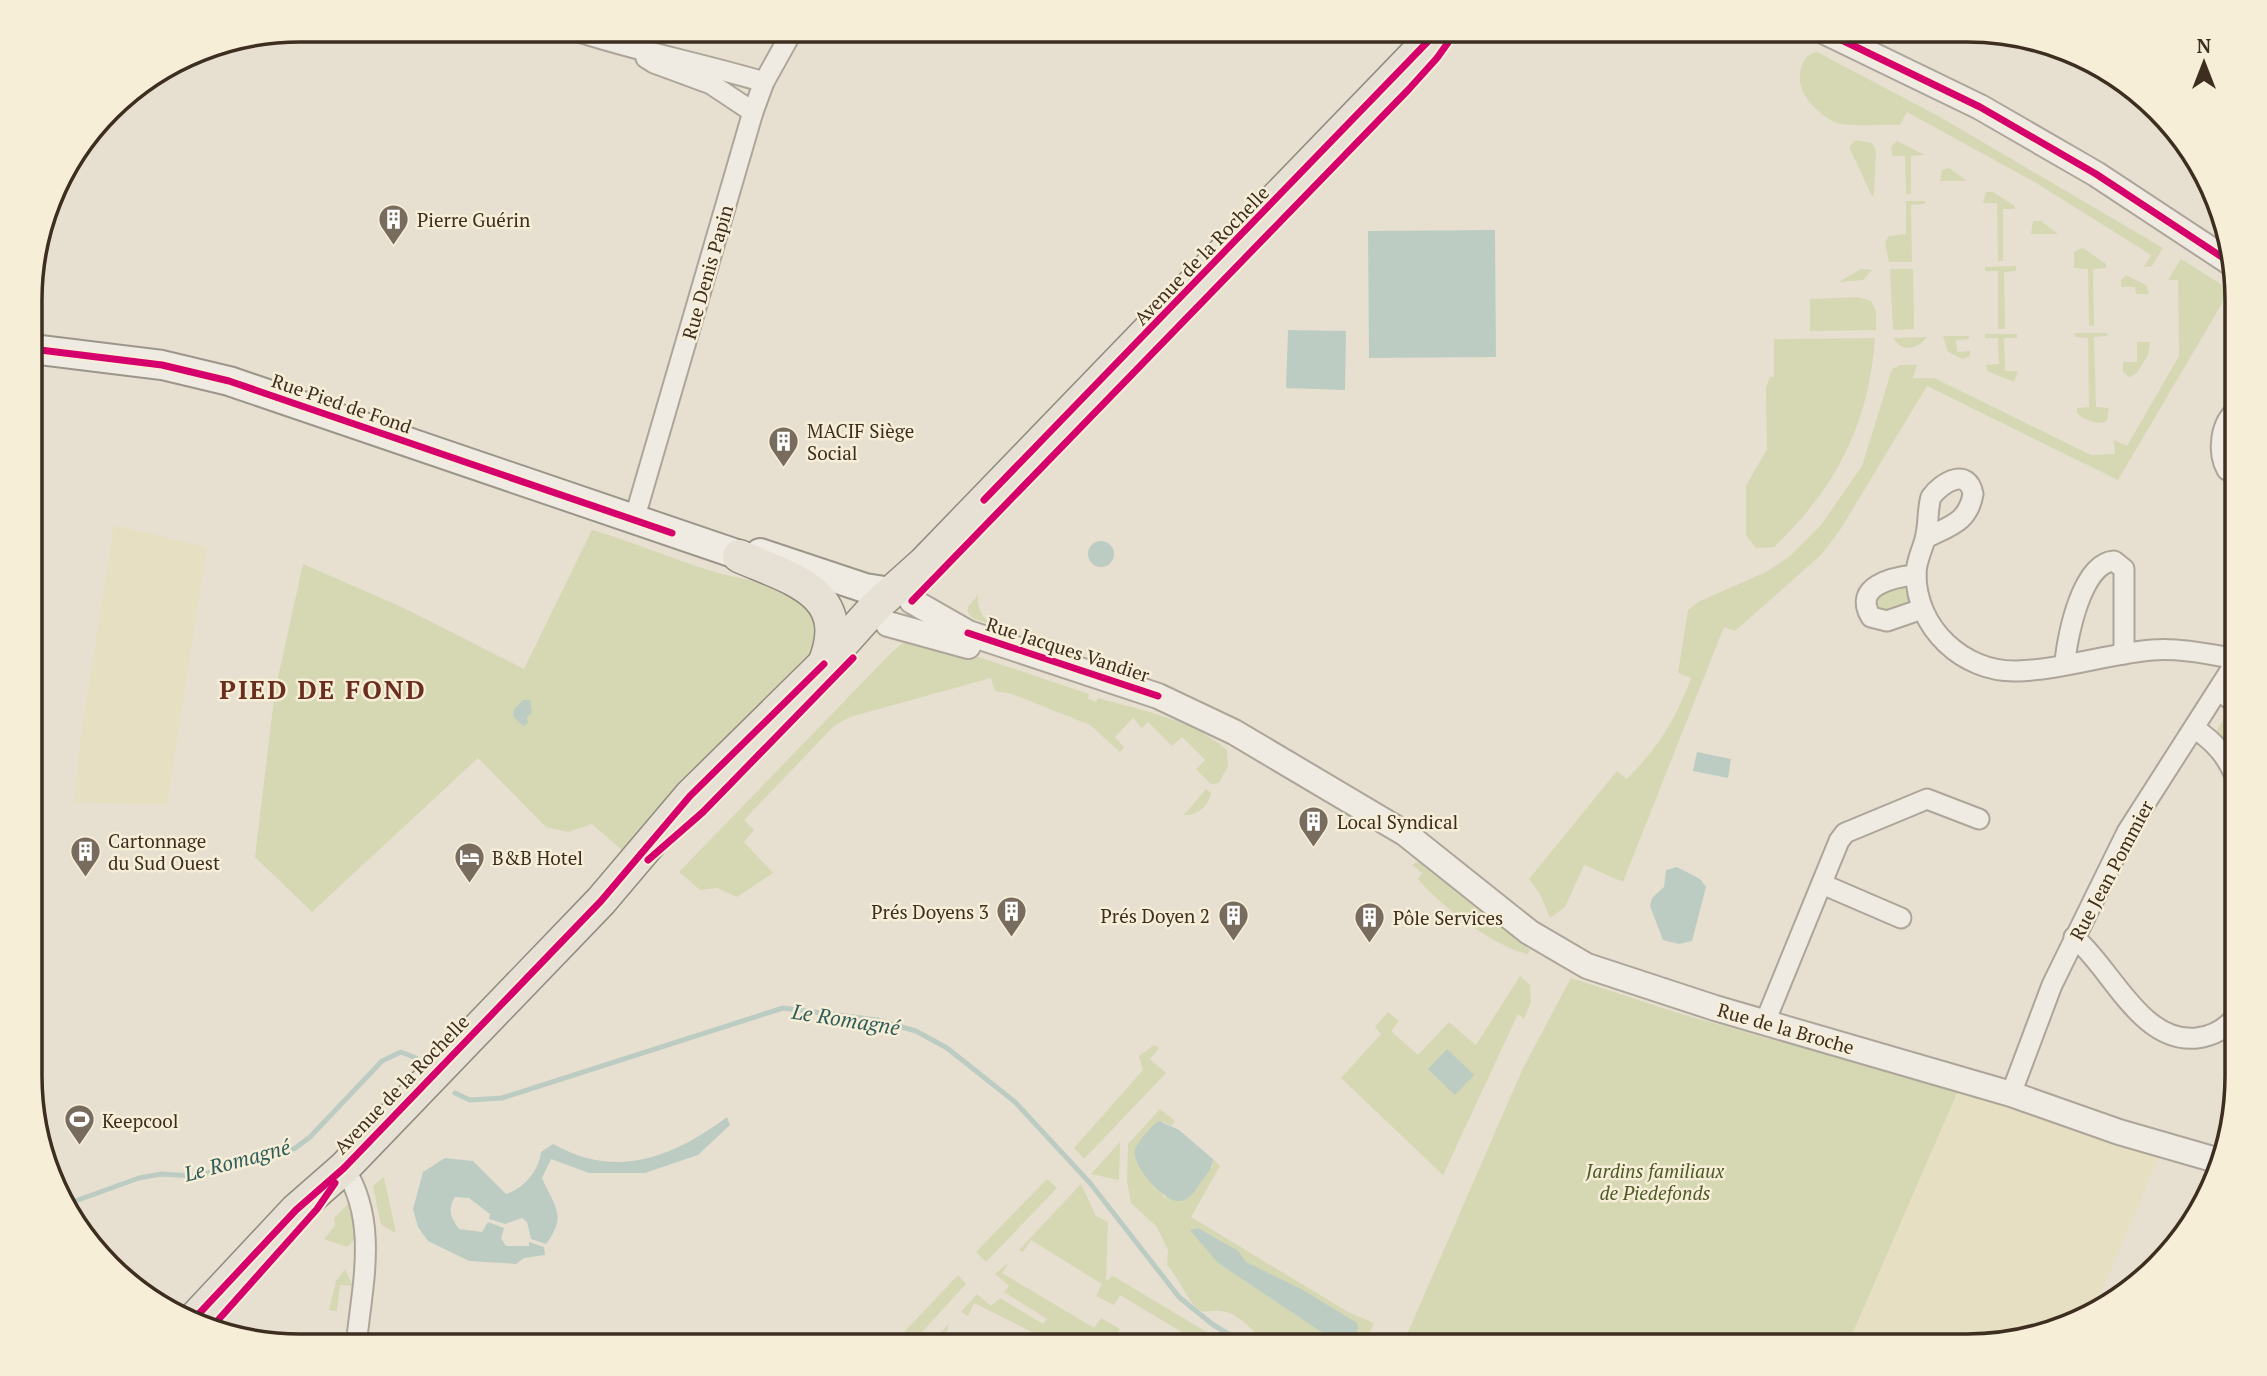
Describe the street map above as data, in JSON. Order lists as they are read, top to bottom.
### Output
{
  "streets": {
    "main road": ["Avenue de la Rochelle", "Rue Pied de Fond", "Rue Jacques Vandier"],
    "street": ["Rue Denis Papin", "Rue Jean Pommier", "Rue de la Broche"]
  },
  "crossings": [
    ["Avenue de la Rochelle", "Rue Jacques Vandier"],
    ["Rue Denis Papin", "Rue Pied de Fond"],
    ["Rue Denis Papin", "Rue Jacques Vandier"],
    ["Rue Pied de Fond", "Rue Jacques Vandier"],
    ["Rue Jacques Vandier", "Rue de la Broche"],
    ["Rue Jean Pommier", "Rue de la Broche"]
  ],
  "districts": ["PIED DE FOND"],
  "water": ["Le Romagné"],
  "parks": ["Jardins familiaux de Piedefonds"],
  "places": {
    "building": [
      "Pierre Guérin",
      "MACIF Siège Social",
      "Local Syndical",
      "Cartonnage du Sud Ouest",
      "Prés Doyens 3",
      "Prés Doyen 2",
      "Pôle Services"
    ],
    "hotel": ["B&B Hotel"],
    "sports": ["Keepcool"]
  },
  "north": "top"
}
